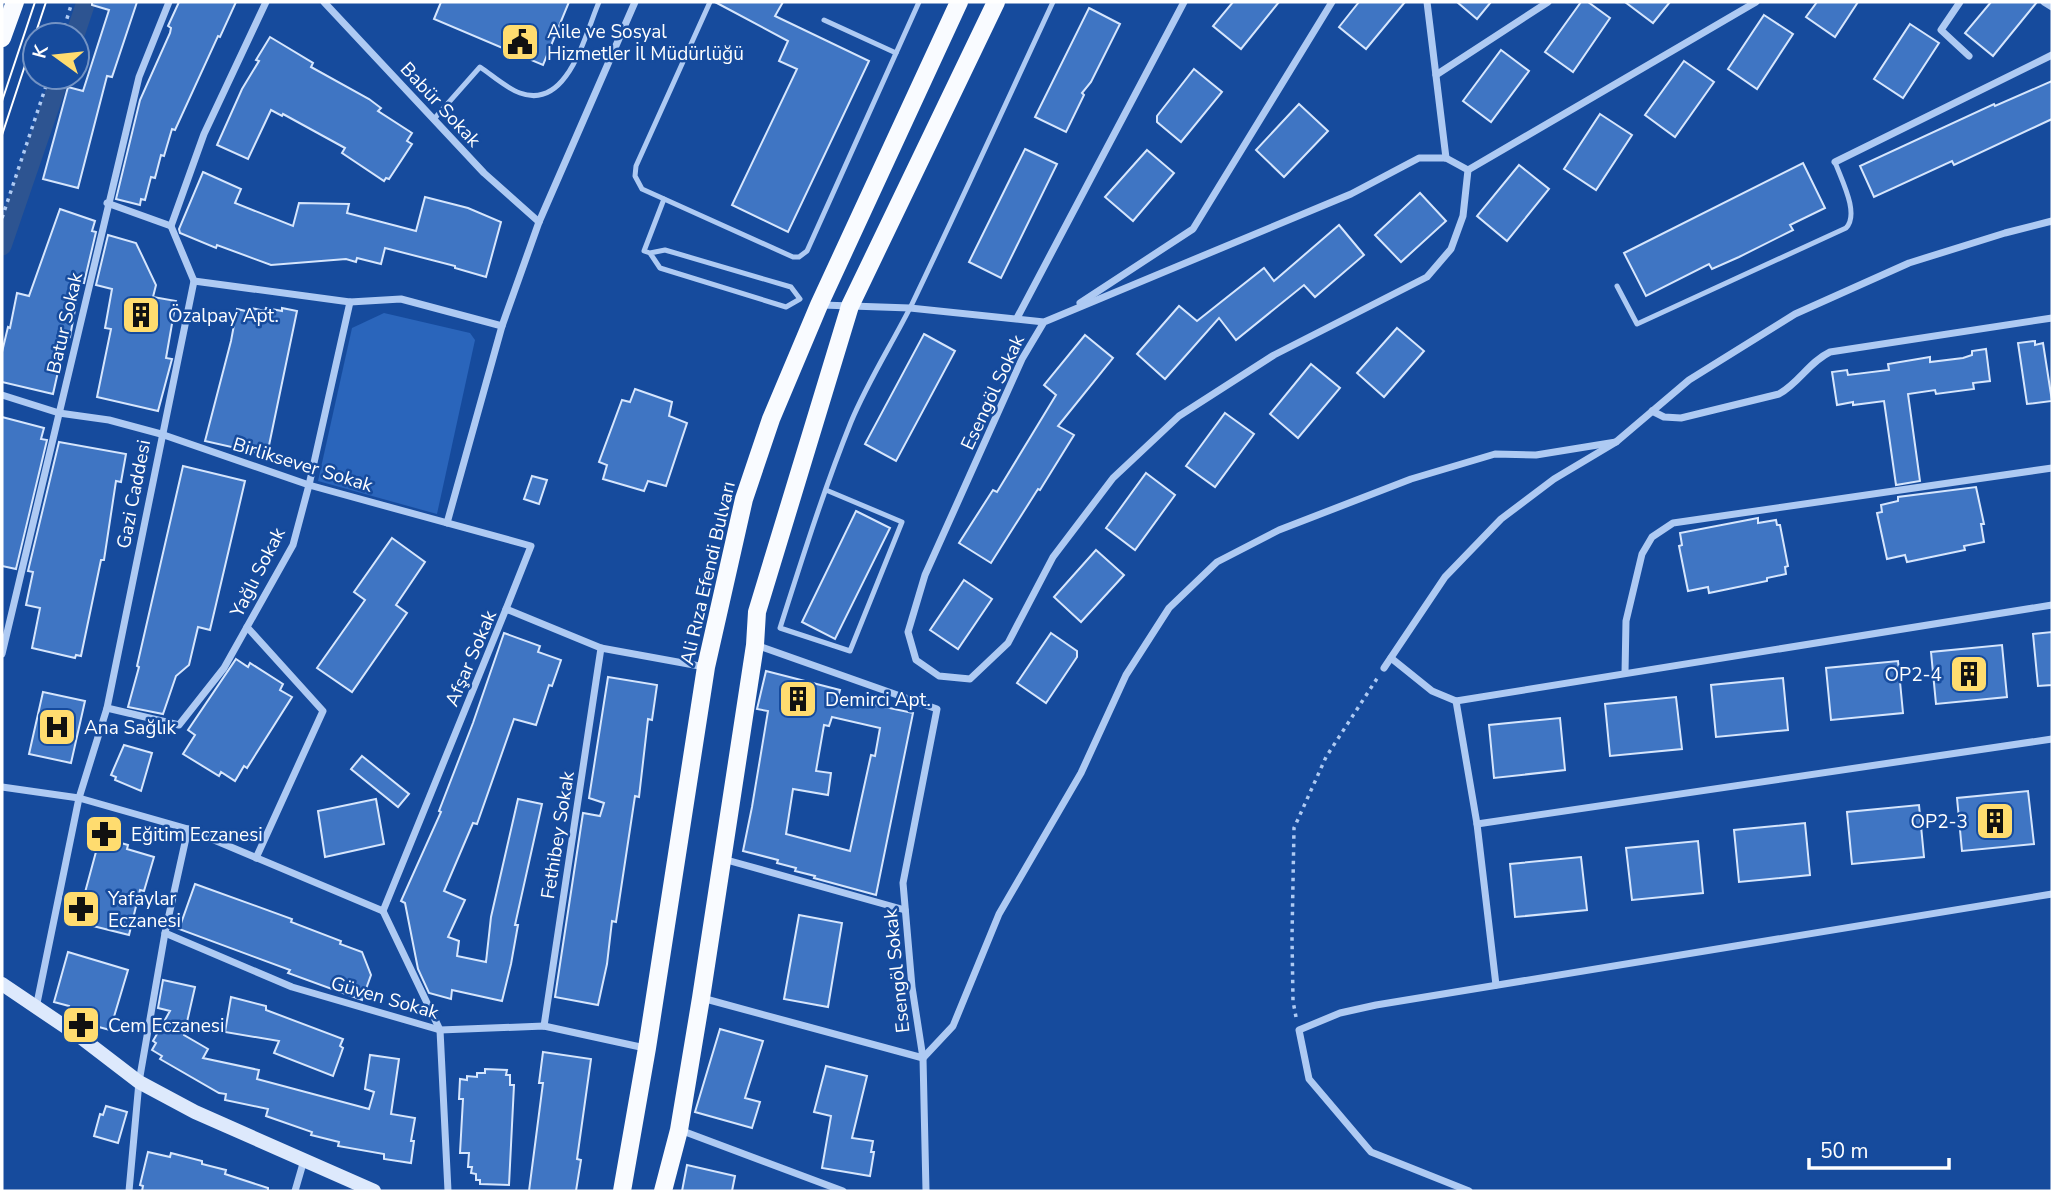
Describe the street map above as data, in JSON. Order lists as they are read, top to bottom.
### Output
{
  "streets": {
    "main road": ["Ali Rıza Efendi Bulvarı"],
    "street": [
      "Babür Sokak",
      "Batur Sokak",
      "Esengöl Sokak",
      "Birliksever Sokak",
      "Gazi Caddesi",
      "Yağlı Sokak",
      "Afşar Sokak",
      "Fethibey Sokak",
      "Güven Sokak"
    ]
  },
  "crossings": [
    ["Batur Sokak", "Birliksever Sokak"],
    ["Esengöl Sokak", "Ali Rıza Efendi Bulvarı"],
    ["Birliksever Sokak", "Gazi Caddesi"],
    ["Birliksever Sokak", "Yağlı Sokak"],
    ["Birliksever Sokak", "Afşar Sokak"],
    ["Gazi Caddesi", "Yağlı Sokak"],
    ["Ali Rıza Efendi Bulvarı", "Afşar Sokak"],
    ["Ali Rıza Efendi Bulvarı", "Güven Sokak"],
    ["Afşar Sokak", "Fethibey Sokak"],
    ["Fethibey Sokak", "Güven Sokak"]
  ],
  "places": {
    "public building": ["Aile ve Sosyal Hizmetler İl Müdürlüğü"],
    "building": [
      "Özalpay Apt.",
      "OP2-4",
      "Demirci Apt.",
      "OP2-3"
    ],
    "hospital": ["Ana Sağlık"],
    "pharmacy": ["Eğitim Eczanesi", "Yafaylar Eczanesi", "Cem Eczanesi"]
  },
  "scale_bar": "50 m",
  "north": "left"
}
